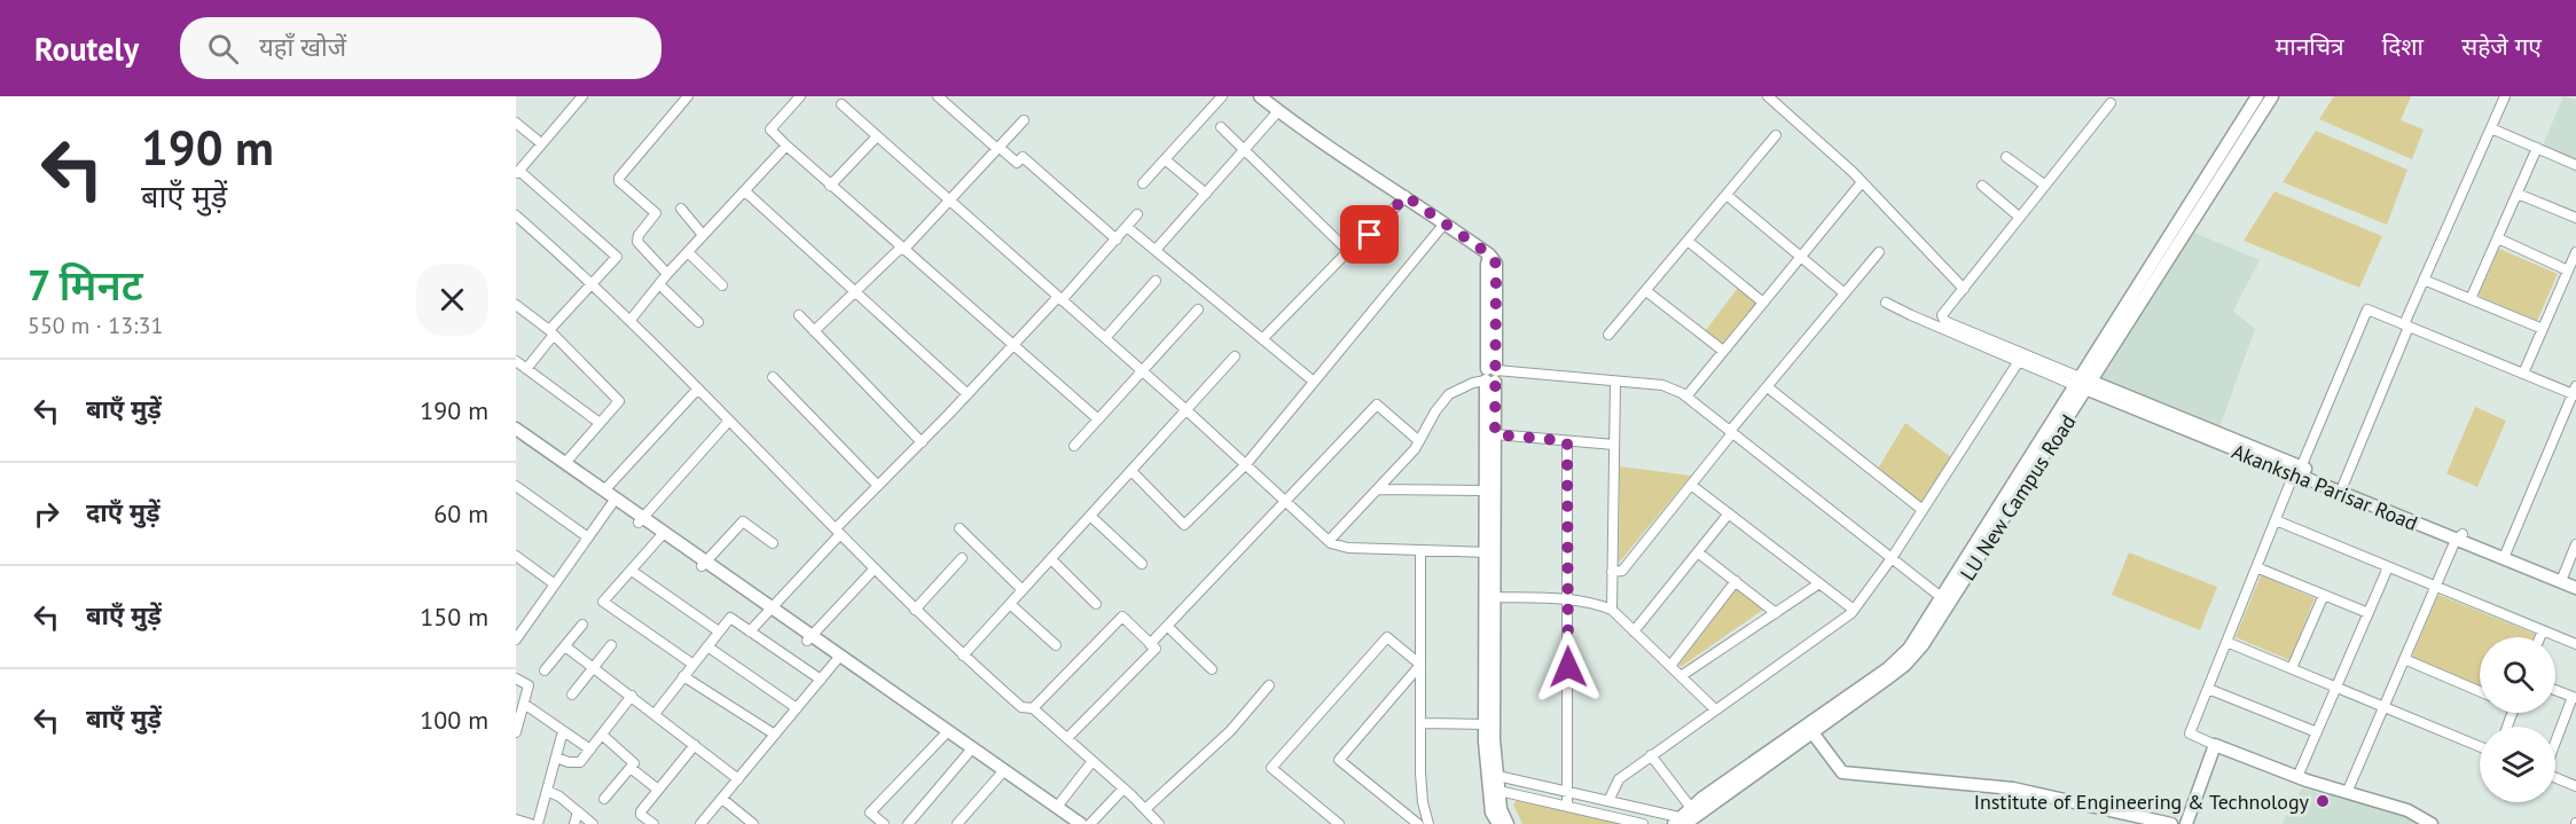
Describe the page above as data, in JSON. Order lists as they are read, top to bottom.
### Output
{
  "streets": {
    "street": ["Akanksha Parisar Road", "LU New Campus Road"]
  },
  "crossings": [
    ["Akanksha Parisar Road", "LU New Campus Road"]
  ],
  "places": ["Institute of Engineering & Technology"],
  "page": {
    "header": "Routely",
    "search": "यहाँ खोजें",
    "nav": ["मानचित्र", "दिशा", "सहेजे गए"],
    "turn": ["190 m", "बाएँ मुड़ें"],
    "heading": ["7 मिनट", "550 m · 13:31"],
    "list": [
      {
        "name": "बाएँ मुड़ें",
        "value": "190 m"
      },
      {
        "name": "दाएँ मुड़ें",
        "value": "60 m"
      },
      {
        "name": "बाएँ मुड़ें",
        "value": "150 m"
      },
      {
        "name": "बाएँ मुड़ें",
        "value": "100 m"
      }
    ]
  }
}
